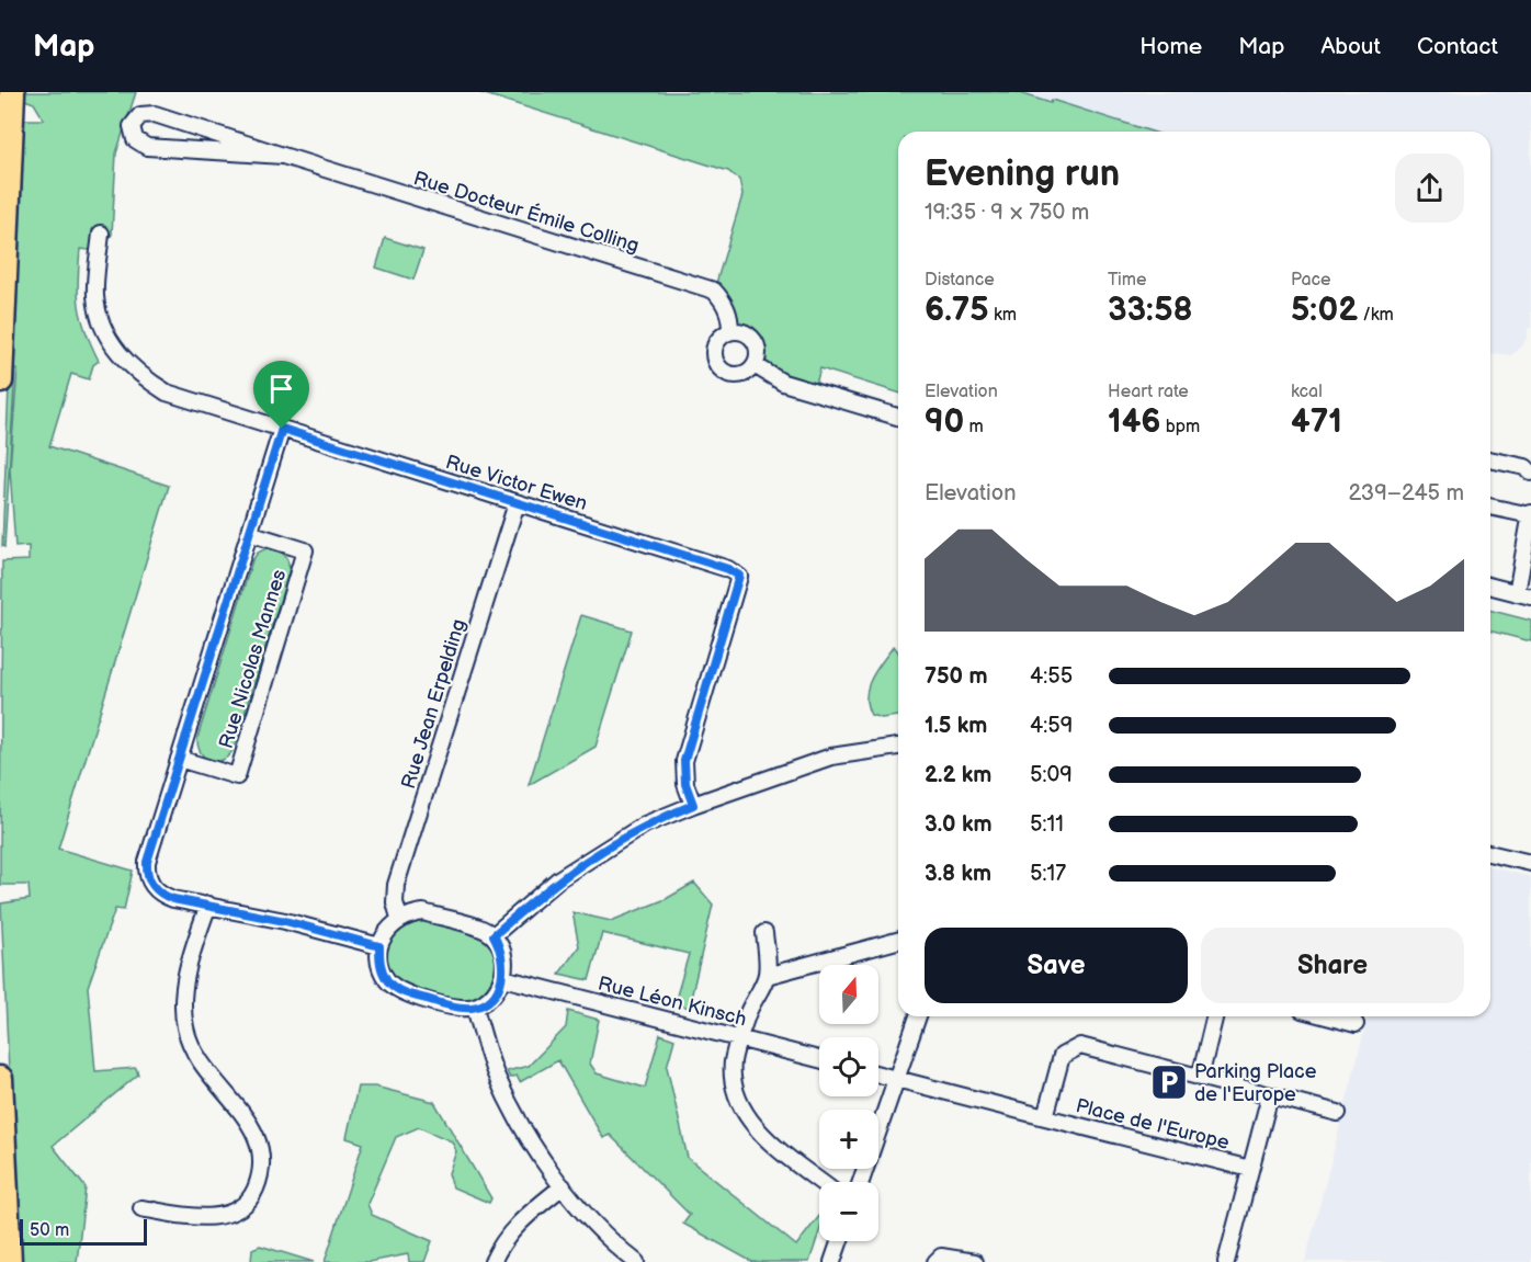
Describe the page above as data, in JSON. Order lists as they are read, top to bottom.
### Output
{
  "streets": {
    "street": [
      "Rue Docteur Émile Colling",
      "Rue Victor Ewen",
      "Rue Nicolas Mannes",
      "Rue Jean Erpelding",
      "Rue Léon Kinsch",
      "Place de l'Europe"
    ]
  },
  "crossings": [
    ["Rue Victor Ewen", "Rue Nicolas Mannes"],
    ["Rue Victor Ewen", "Rue Jean Erpelding"],
    ["Rue Nicolas Mannes", "Rue Jean Erpelding"],
    ["Rue Nicolas Mannes", "Rue Léon Kinsch"],
    ["Rue Jean Erpelding", "Rue Léon Kinsch"]
  ],
  "places": {
    "parking": ["Parking Place de l'Europe"]
  },
  "scale_bar": "50 m",
  "north": "top",
  "page": {
    "header": "Map",
    "nav": [
      "Home",
      "Map",
      "About",
      "Contact"
    ],
    "heading": ["Evening run", "19:35 · 9 × 750 m"],
    "stats": [
      ["Distance", "6.75 km"],
      ["Time", "33:58"],
      ["Pace", "5:02 /km"],
      ["Elevation", "90 m"],
      ["Heart rate", "146 bpm"],
      ["kcal", "471"]
    ],
    "chart": ["Elevation", "239–245 m"],
    "list": [
      {
        "name": "750 m",
        "note": "4:55"
      },
      {
        "name": "1.5 km",
        "note": "4:59"
      },
      {
        "name": "2.2 km",
        "note": "5:09"
      },
      {
        "name": "3.0 km",
        "note": "5:11"
      },
      {
        "name": "3.8 km",
        "note": "5:17"
      }
    ],
    "buttons": ["Save", "Share"],
    "map_buttons": ["+", "−"],
    "scale": "50 m"
  }
}
